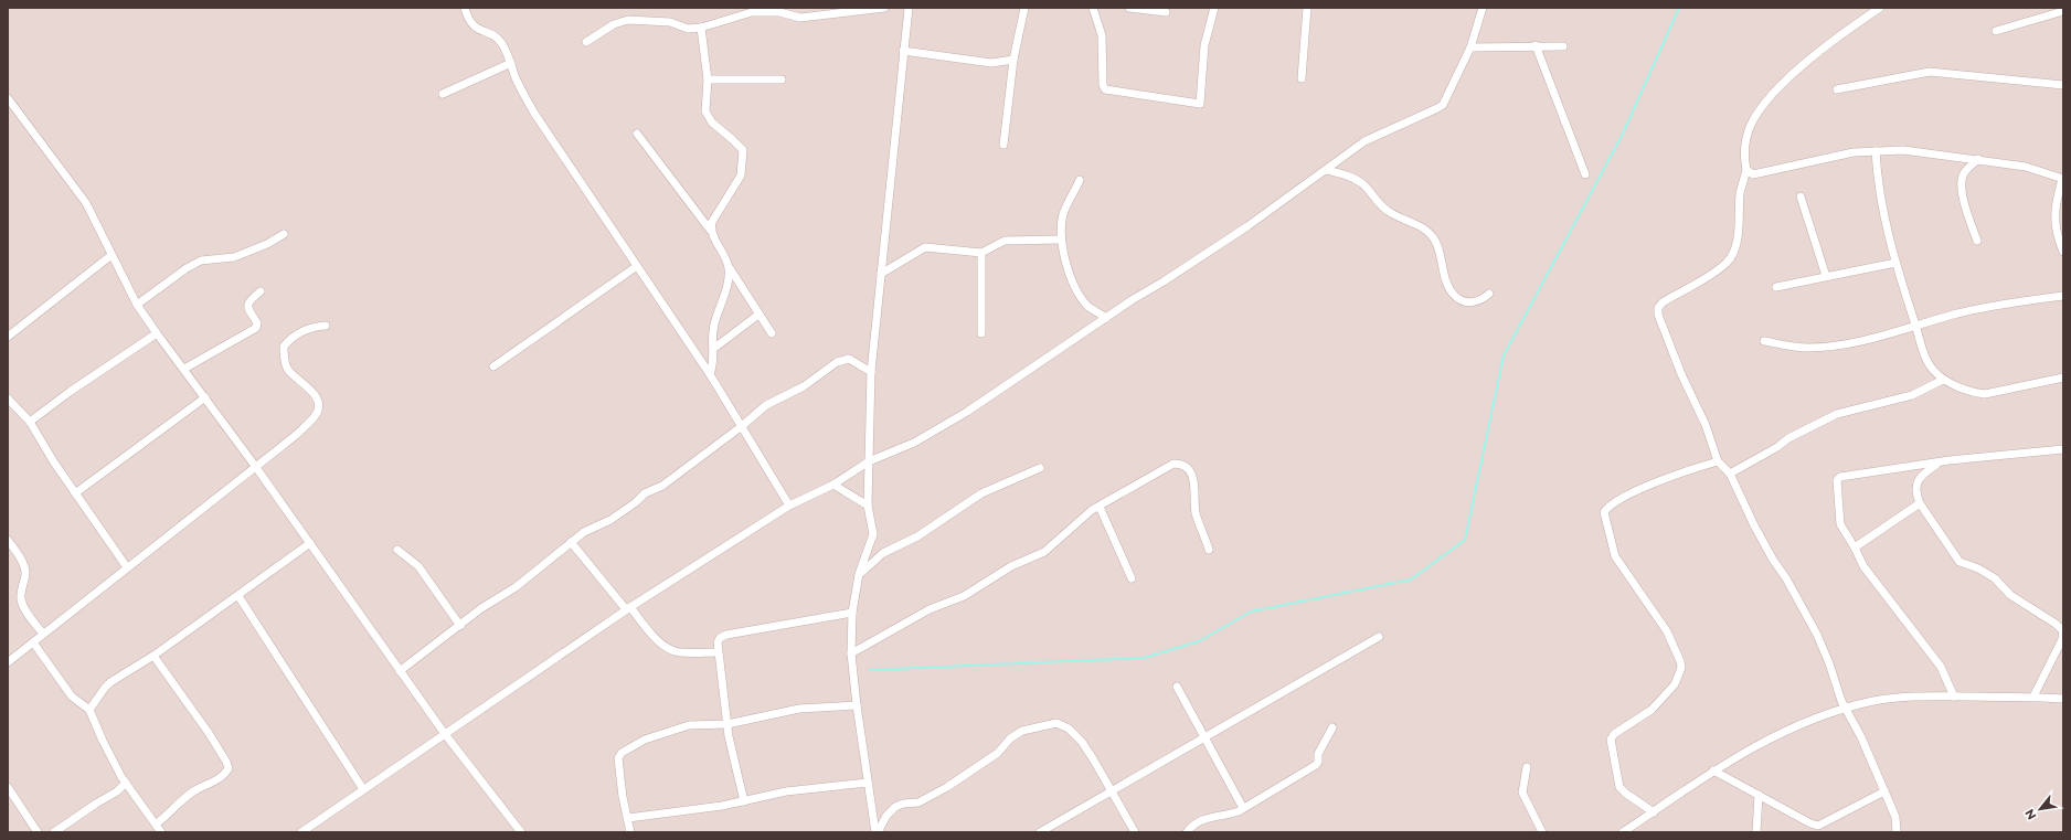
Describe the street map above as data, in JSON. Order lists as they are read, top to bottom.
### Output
{
  "north": "bottom left"
}
